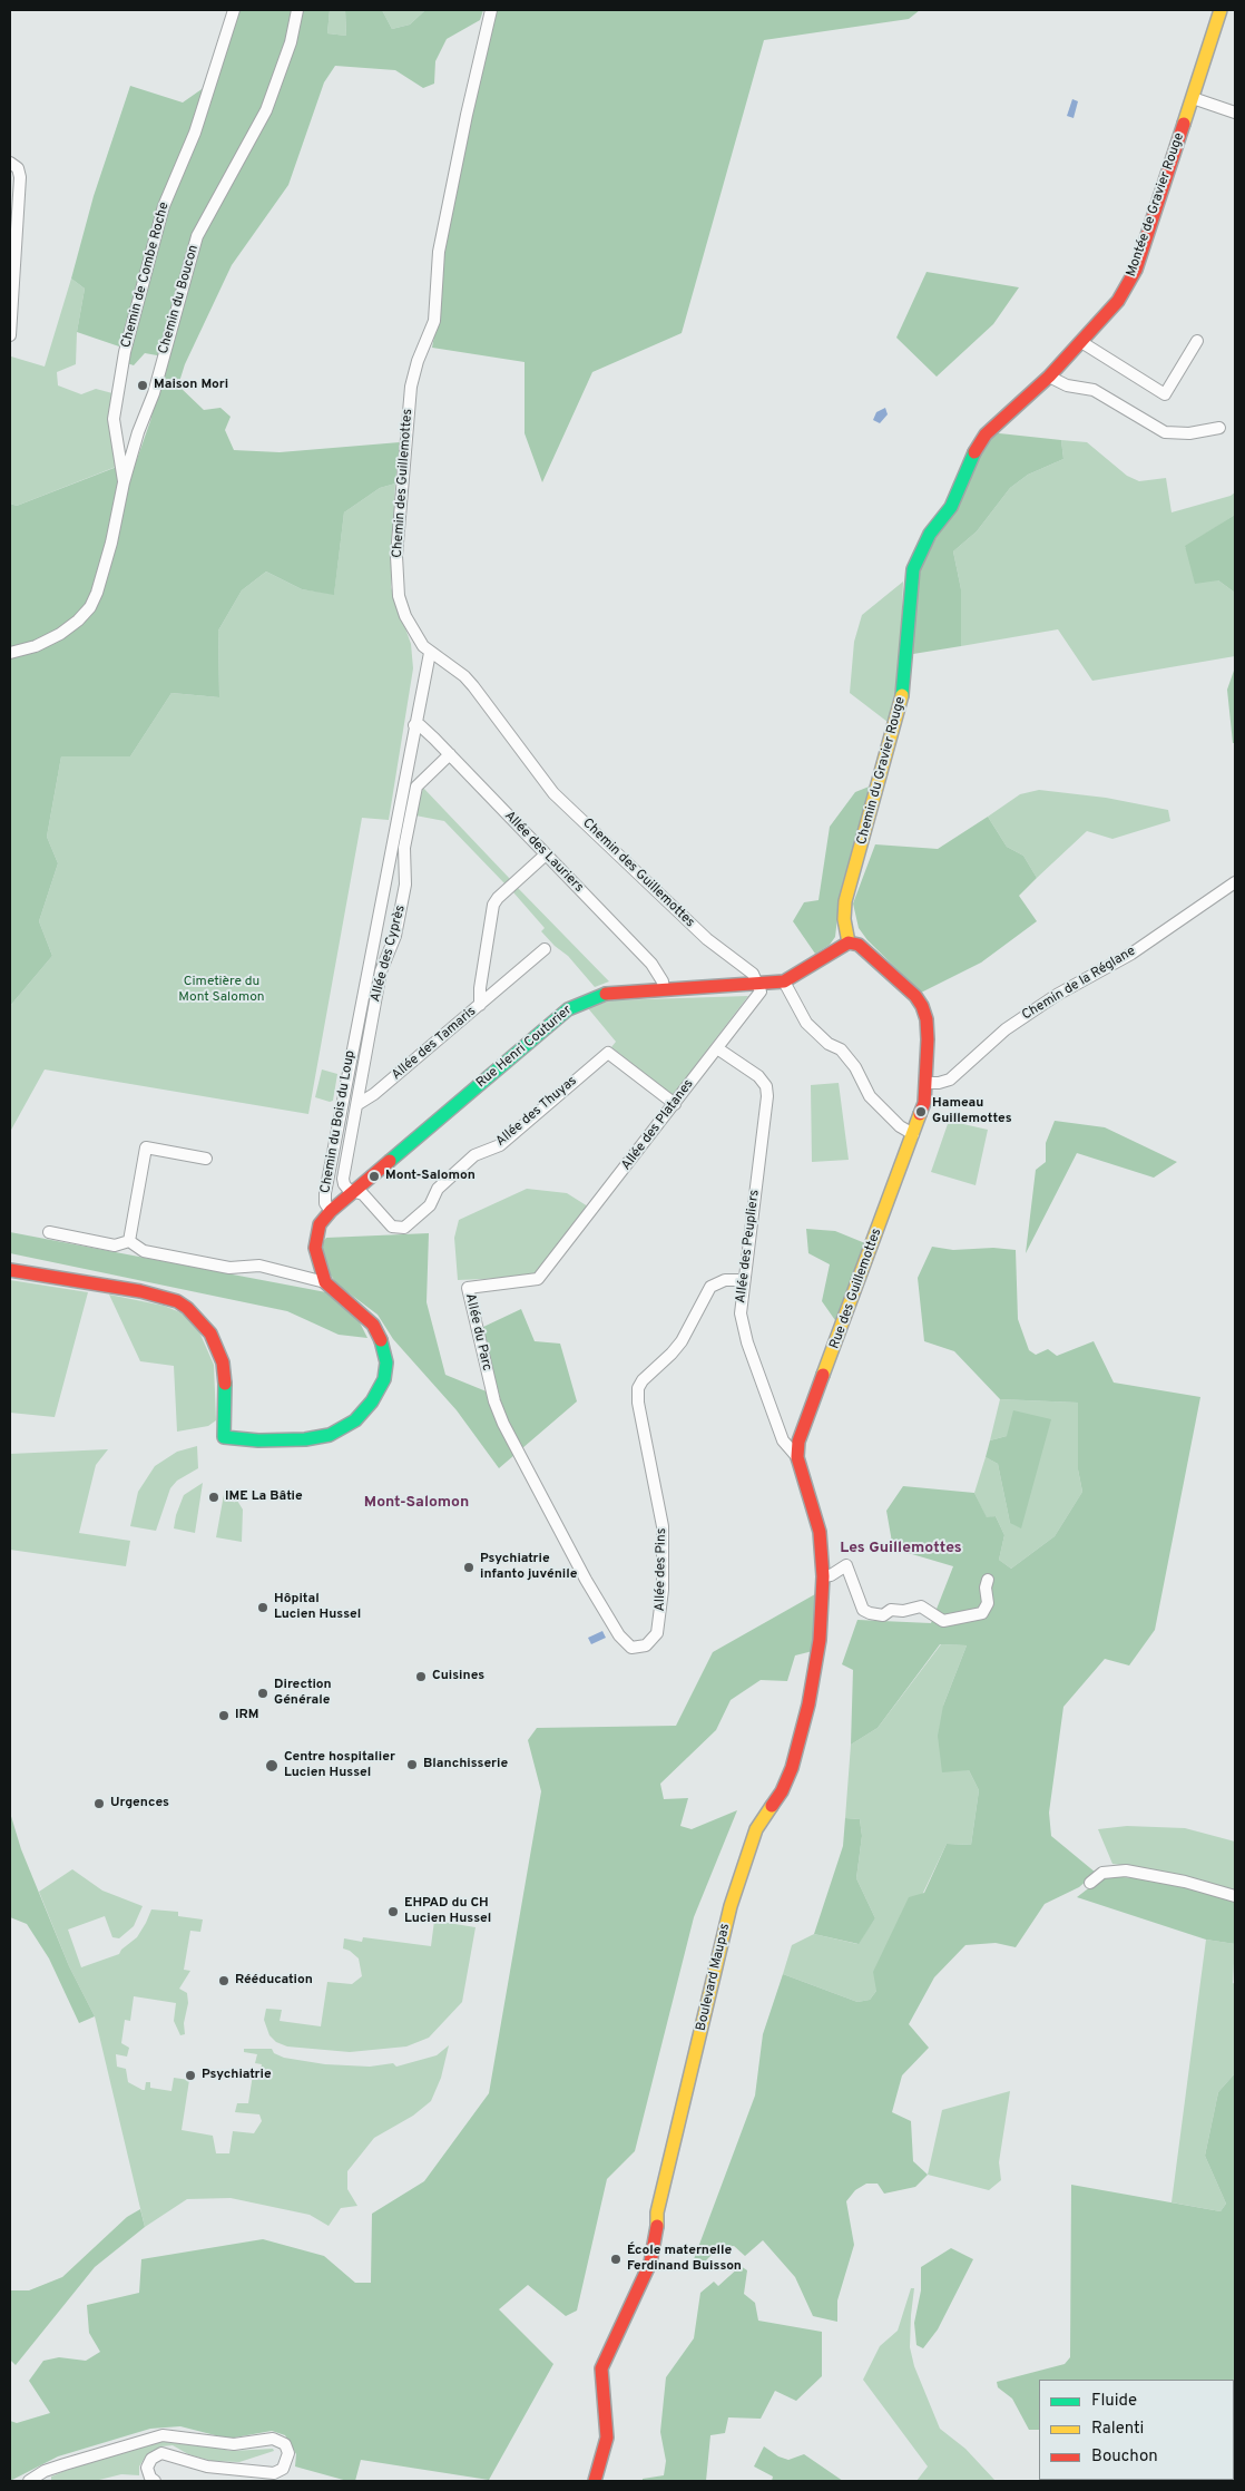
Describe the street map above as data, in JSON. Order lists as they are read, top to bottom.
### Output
{
  "streets": {
    "street": [
      "Montée de Gravier Rouge",
      "Chemin de Combe Roche",
      "Chemin du Boucon",
      "Chemin des Guillemottes",
      "Chemin du Gravier Rouge",
      "Allée des Lauriers",
      "Allée des Cyprès",
      "Chemin de la Réglane",
      "Allée des Tamaris",
      "Rue Henri Couturier",
      "Allée des Thuyas",
      "Chemin du Bois du Loup",
      "Allée des Platanes",
      "Allée des Peupliers",
      "Rue des Guillemottes",
      "Allée du Parc",
      "Allée des Pins",
      "Boulevard Maupas"
    ]
  },
  "crossings": [
    ["Montée de Gravier Rouge", "Chemin du Gravier Rouge"],
    ["Chemin de Combe Roche", "Chemin du Boucon"],
    ["Chemin des Guillemottes", "Rue Henri Couturier"],
    ["Chemin des Guillemottes", "Chemin du Bois du Loup"],
    ["Chemin des Guillemottes", "Allée des Platanes"],
    ["Chemin du Gravier Rouge", "Rue des Guillemottes"],
    ["Allée des Lauriers", "Allée des Cyprès"],
    ["Allée des Lauriers", "Allée des Tamaris"],
    ["Allée des Lauriers", "Rue Henri Couturier"],
    ["Allée des Lauriers", "Chemin du Bois du Loup"],
    ["Allée des Cyprès", "Allée des Tamaris"],
    ["Allée des Cyprès", "Rue Henri Couturier"],
    ["Allée des Cyprès", "Allée des Thuyas"],
    ["Chemin de la Réglane", "Rue des Guillemottes"],
    ["Rue Henri Couturier", "Allée des Thuyas"],
    ["Rue Henri Couturier", "Chemin du Bois du Loup"],
    ["Rue Henri Couturier", "Allée des Platanes"],
    ["Allée des Thuyas", "Allée des Platanes"],
    ["Allée des Platanes", "Allée des Peupliers"],
    ["Allée des Platanes", "Allée du Parc"],
    ["Allée des Peupliers", "Rue des Guillemottes"],
    ["Allée des Peupliers", "Allée des Pins"],
    ["Rue des Guillemottes", "Boulevard Maupas"],
    ["Allée du Parc", "Allée des Pins"]
  ],
  "districts": ["Mont-Salomon", "Les Guillemottes"],
  "parks": ["Cimetière du Mont Salomon"],
  "places": [
    "Maison Mori",
    "Hameau Guillemottes",
    "Mont-Salomon",
    "IME La Bâtie",
    "Psychiatrie infanto juvénile",
    "Hôpital Lucien Hussel",
    "Cuisines",
    "Direction Générale",
    "IRM",
    "Blanchisserie",
    "Centre hospitalier Lucien Hussel",
    "Urgences",
    "EHPAD du CH Lucien Hussel",
    "Rééducation",
    "Psychiatrie",
    "École maternelle Ferdinand Buisson"
  ],
  "legend": ["Fluide", "Ralenti", "Bouchon"]
}
